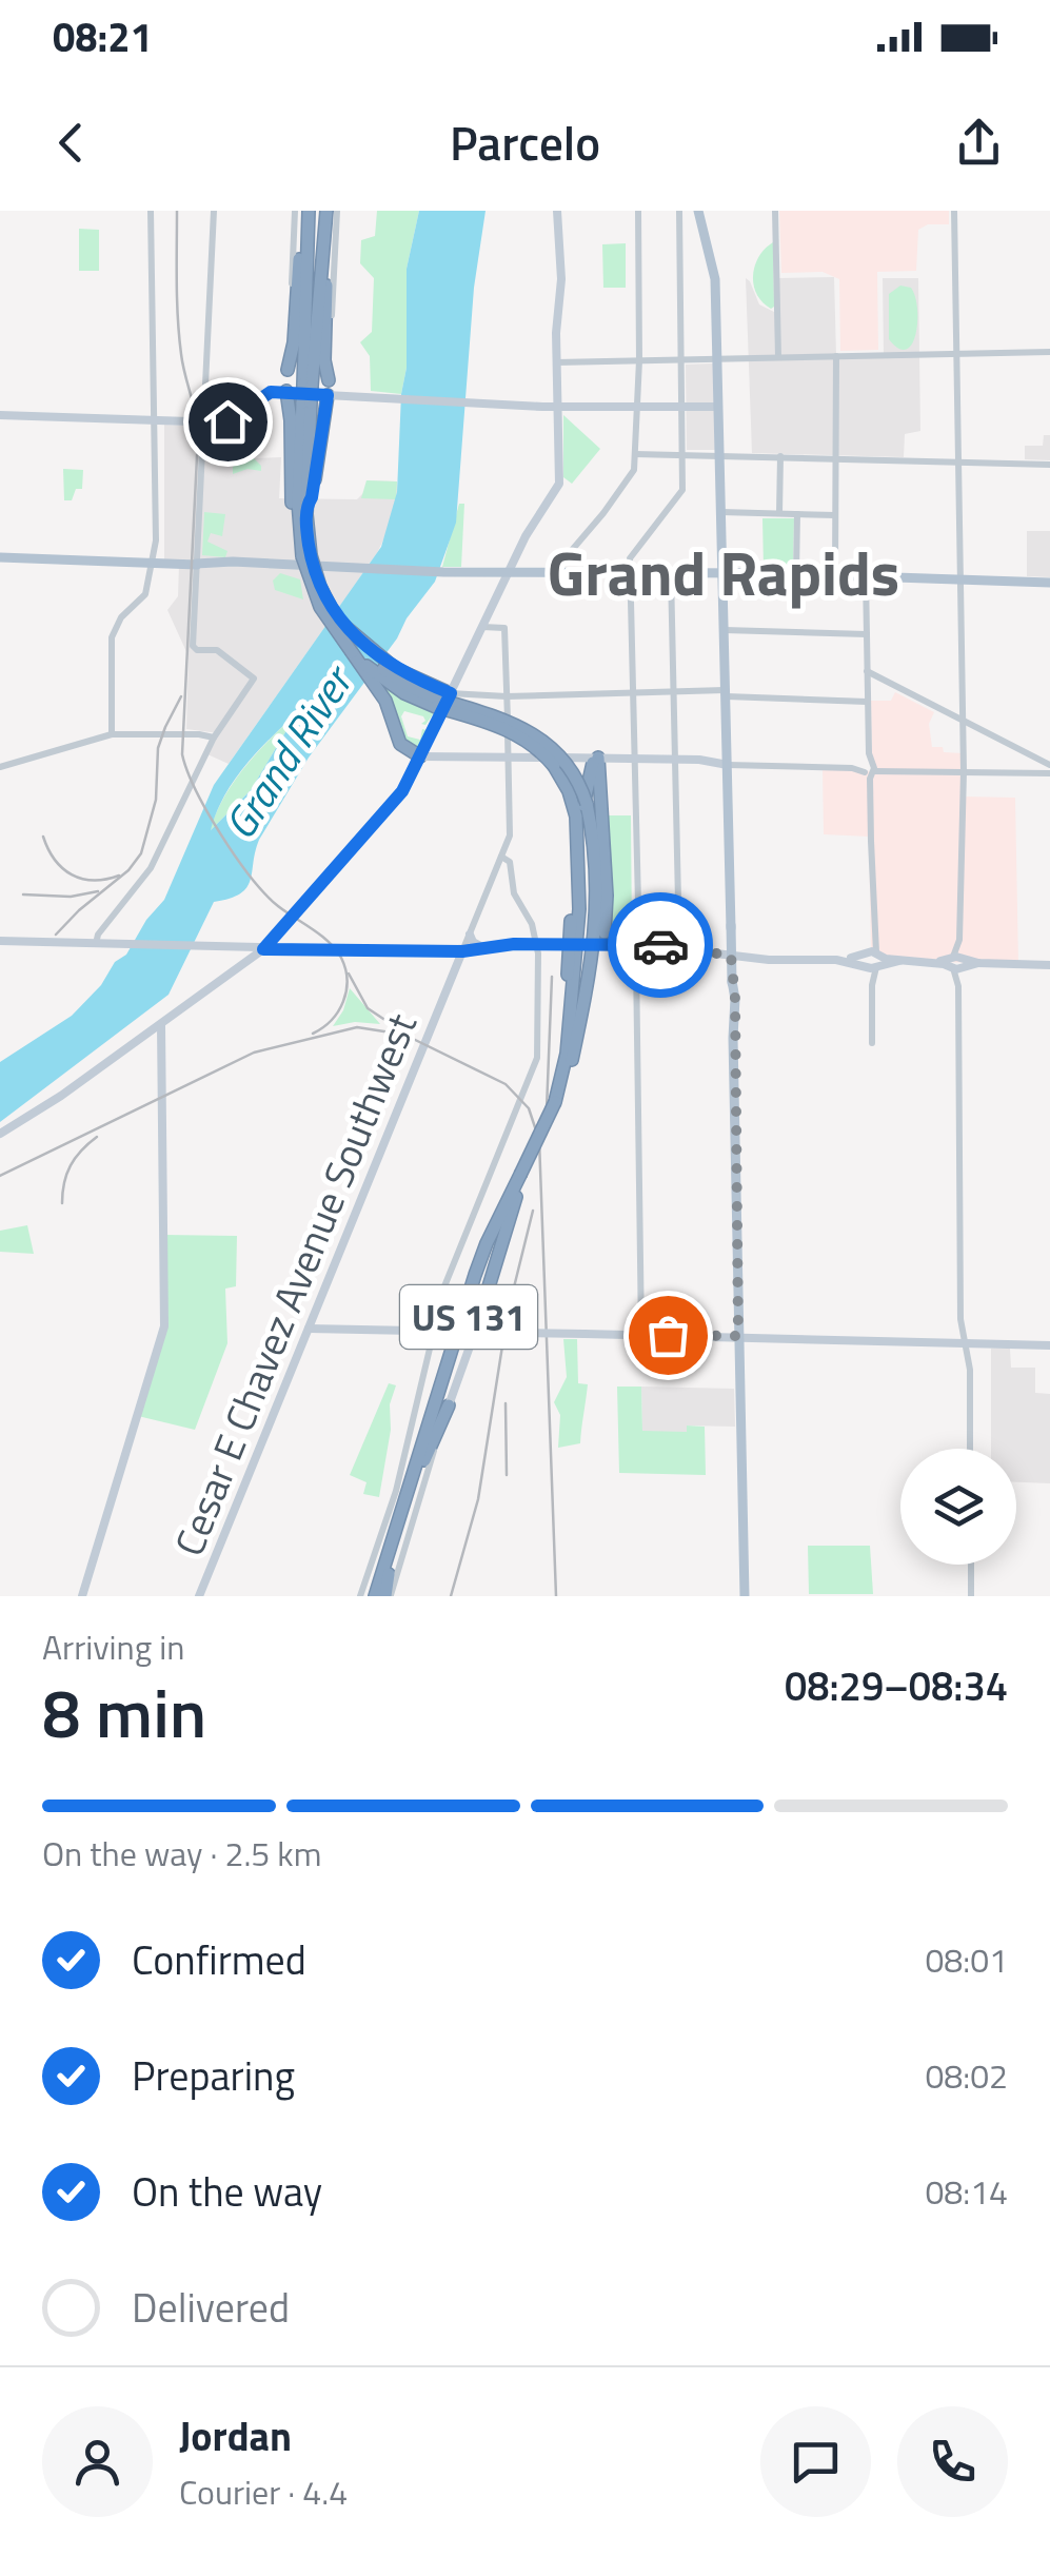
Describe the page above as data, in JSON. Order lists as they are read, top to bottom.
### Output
{
  "streets": {
    "highway": ["US 131"],
    "main road": ["Cesar E Chavez Avenue Southwest"]
  },
  "districts": ["Grand Rapids"],
  "water": ["Grand River"],
  "page": {
    "status": "08:21",
    "header": "Parcelo",
    "heading": ["8 min", "Arriving in", "08:29–08:34"],
    "panel": ["Jordan", "Courier · 4.4"],
    "bar": "On the way · 2.5 km",
    "list": [
      ["Confirmed", "08:01"],
      ["Preparing", "08:02"],
      ["On the way", "08:14"],
      "Delivered"
    ]
  }
}
